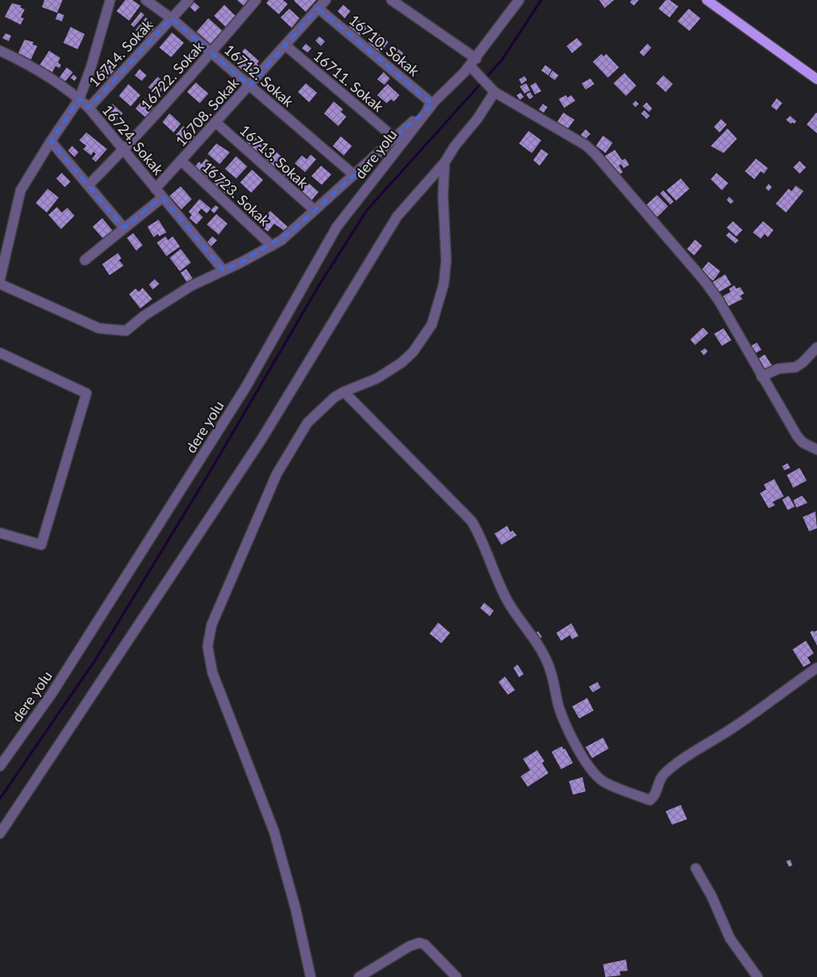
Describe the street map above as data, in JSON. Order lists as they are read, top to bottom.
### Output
{
  "streets": {
    "street": [
      "16710. Sokak",
      "16714. Sokak",
      "16722. Sokak",
      "16712. Sokak",
      "16711. Sokak",
      "16708. Sokak",
      "16724. Sokak",
      "dere yolu",
      "16713. Sokak",
      "16723. Sokak"
    ]
  },
  "crossings": [
    ["16710. Sokak", "16708. Sokak"],
    ["16710. Sokak", "dere yolu"],
    ["16714. Sokak", "16712. Sokak"],
    ["16714. Sokak", "16724. Sokak"],
    ["16722. Sokak", "16712. Sokak"],
    ["16722. Sokak", "16724. Sokak"],
    ["16712. Sokak", "16708. Sokak"],
    ["16711. Sokak", "16708. Sokak"],
    ["16708. Sokak", "16724. Sokak"],
    ["16708. Sokak", "16713. Sokak"],
    ["16708. Sokak", "16723. Sokak"]
  ]
}
